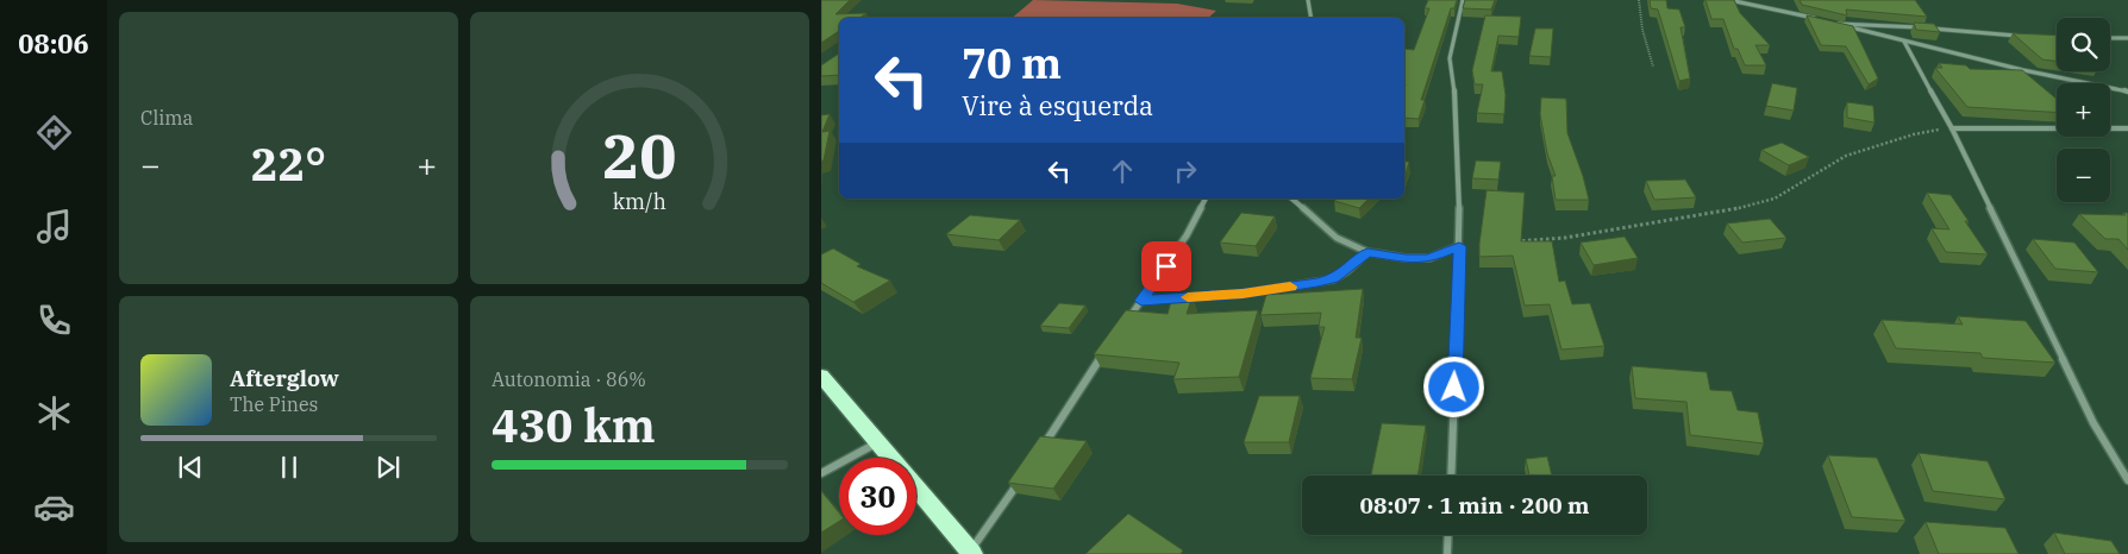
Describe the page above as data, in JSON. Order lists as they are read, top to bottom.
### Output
{
  "page": {
    "tabs": "08:06",
    "tile": [
      "Clima",
      ["Autonomia · 86%", "430 km"]
    ],
    "map_buttons": ["+", "−"],
    "turn": ["70 m", "Vire à esquerda"],
    "heat": ["−", "22°", "+"],
    "song": ["Afterglow", "The Pines"],
    "limit": "30",
    "trip": "08:07 · 1 min · 200 m",
    "gauge": ["20", "km/h"]
  }
}
